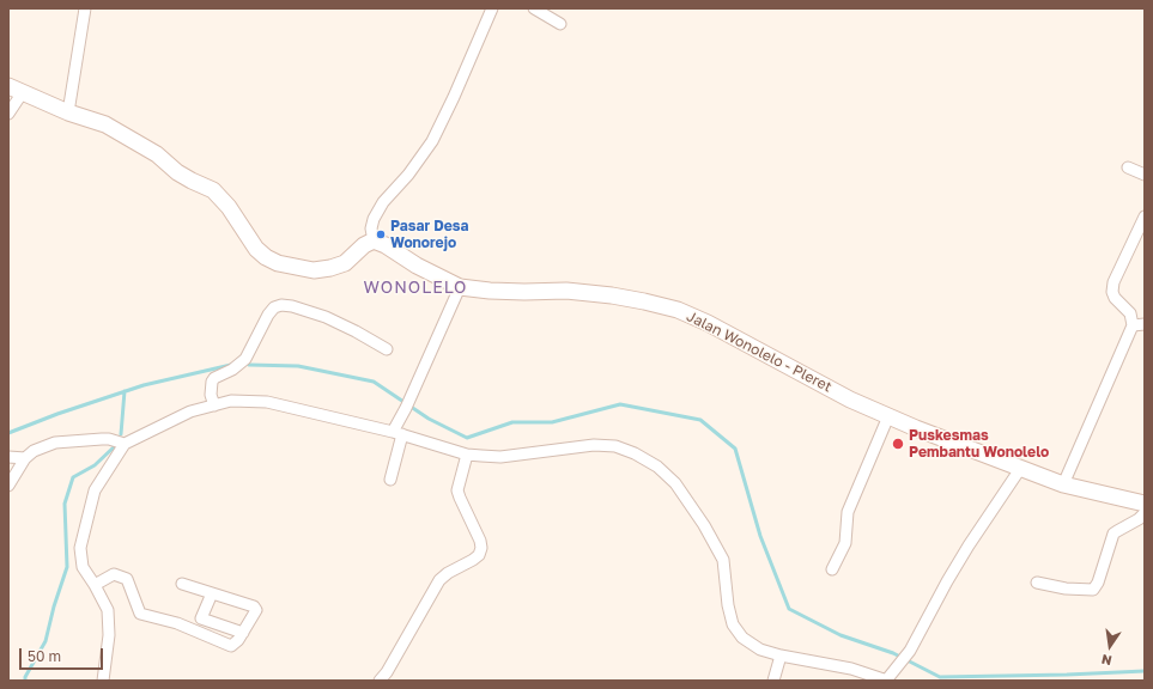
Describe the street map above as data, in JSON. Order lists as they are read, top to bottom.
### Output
{
  "streets": {
    "main road": ["Jalan Wonolelo - Pleret"]
  },
  "districts": ["WONOLELO"],
  "places": ["Pasar Desa Wonorejo", "Puskesmas Pembantu Wonolelo"],
  "scale_bar": "50 m",
  "north": "bottom"
}
